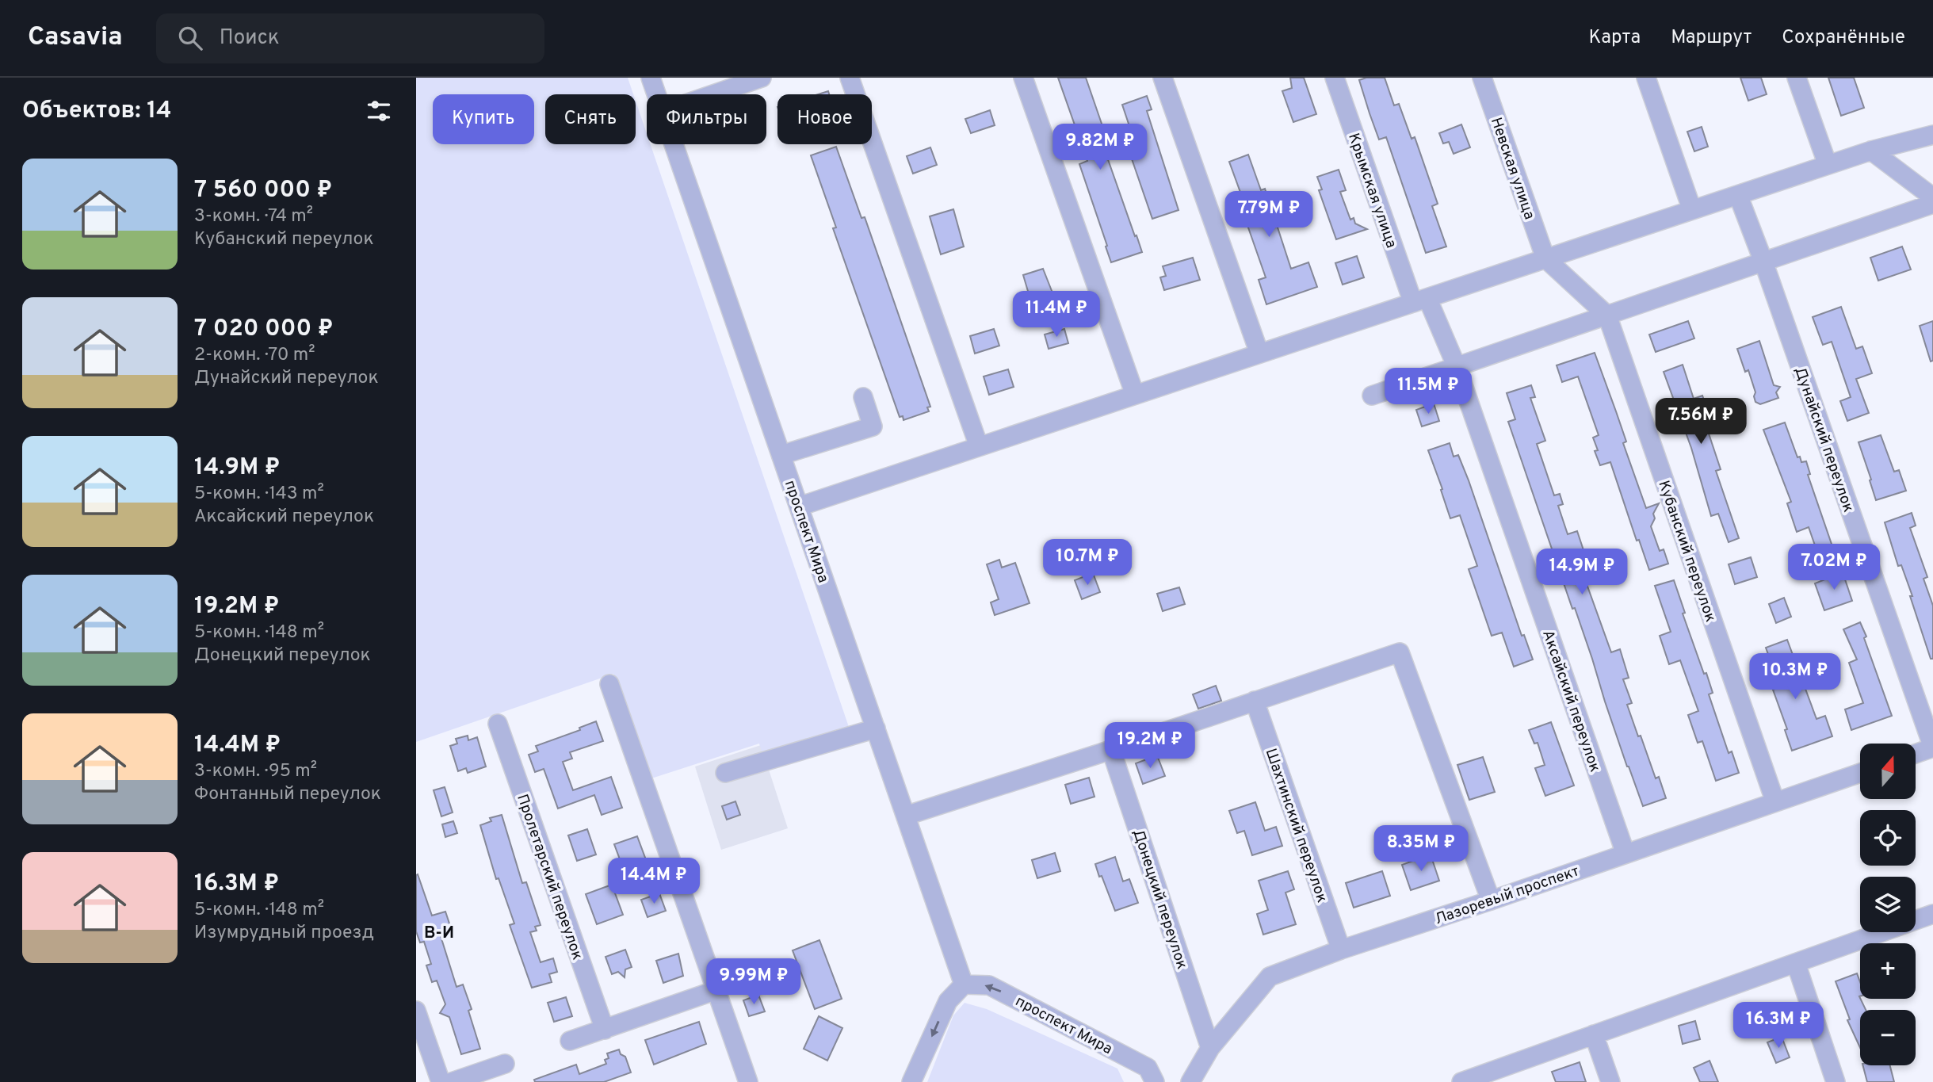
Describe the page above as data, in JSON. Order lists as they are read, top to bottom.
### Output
{
  "streets": {
    "street": [
      "Невская улица",
      "Крымская улица",
      "Дунайский переулок",
      "проспект Мира",
      "Кубанский переулок",
      "Аксайский переулок",
      "Шахтинский переулок",
      "Пролетарский переулок",
      "Лазоревый проспект",
      "Донецкий переулок"
    ]
  },
  "crossings": [
    ["Невская улица", "Кубанский переулок"],
    ["Крымская улица", "Аксайский переулок"],
    ["Кубанский переулок", "Лазоревый проспект"],
    ["Аксайский переулок", "Лазоревый проспект"],
    ["Шахтинский переулок", "Лазоревый проспект"],
    ["Лазоревый проспект", "Донецкий переулок"]
  ],
  "districts": ["В-И"],
  "north": "top",
  "page": {
    "header": "Casavia",
    "search": "Поиск",
    "nav": ["Карта", "Маршрут", "Сохранённые"],
    "heading": "Объектов: 14",
    "chip": [
      "Купить",
      "Снять",
      "Фильтры",
      "Новое"
    ],
    "price": [
      "9.82M ₽",
      "7.79M ₽",
      "11.4M ₽",
      "11.5M ₽",
      "7.56M ₽",
      "10.7M ₽",
      "7.02M ₽",
      "14.9M ₽",
      "10.3M ₽",
      "19.2M ₽",
      "8.35M ₽",
      "14.4M ₽",
      "9.99M ₽",
      "16.3M ₽"
    ],
    "list": [
      {
        "name": "7 560 000 ₽",
        "note": "3-комн. · 74 m² · Кубанский переулок"
      },
      {
        "name": "7 020 000 ₽",
        "note": "2-комн. · 70 m² · Дунайский переулок"
      },
      {
        "name": "14.9M ₽",
        "note": "5-комн. · 143 m² · Аксайский переулок"
      },
      {
        "name": "19.2M ₽",
        "note": "5-комн. · 148 m² · Донецкий переулок"
      },
      {
        "name": "14.4M ₽",
        "note": "3-комн. · 95 m² · Фонтанный переулок"
      },
      {
        "name": "16.3M ₽",
        "note": "5-комн. · 148 m² · Изумрудный проезд"
      }
    ],
    "map_buttons": ["+", "−"]
  }
}
